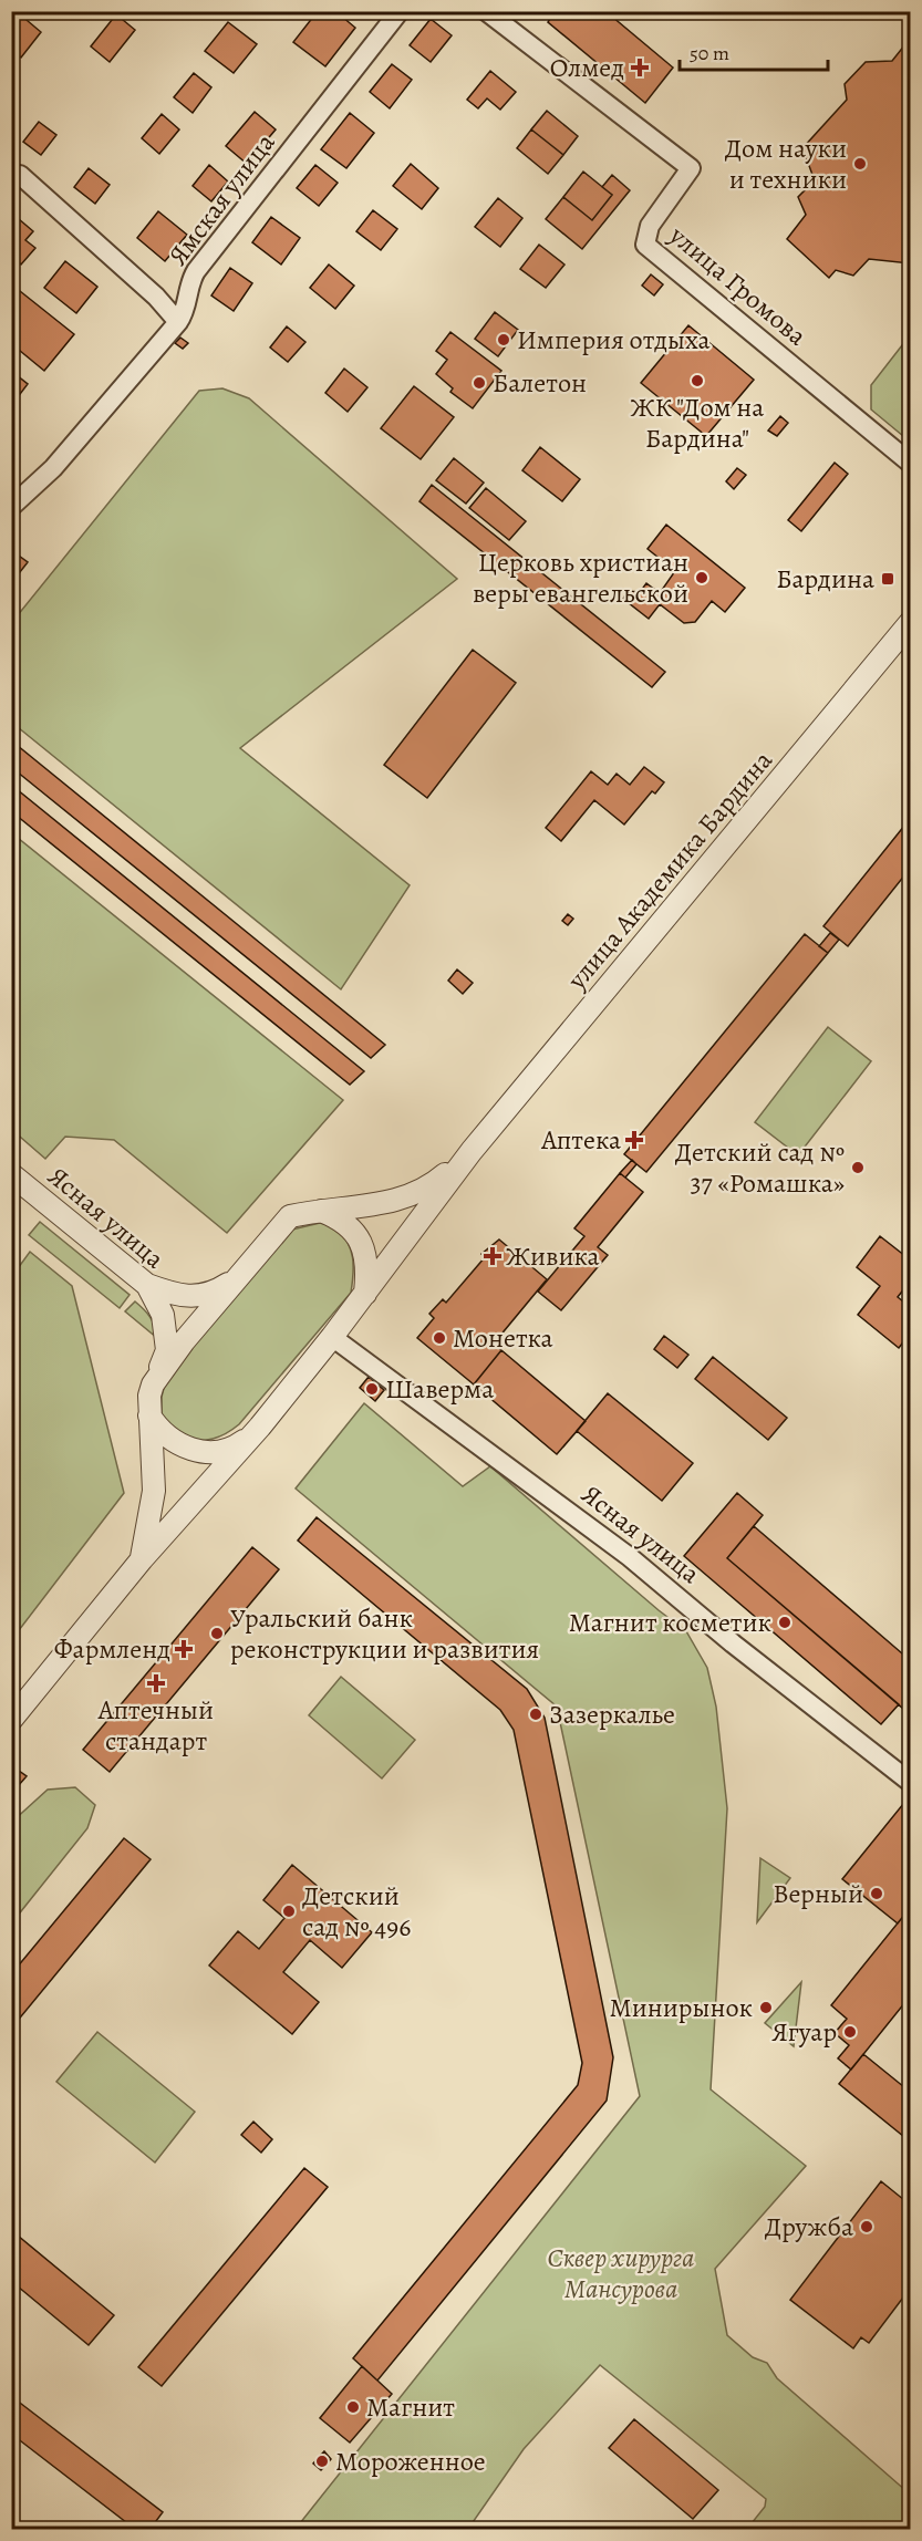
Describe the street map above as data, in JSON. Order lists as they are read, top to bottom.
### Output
{
  "streets": {
    "street": [
      "Ямская улица",
      "улица Громова",
      "улица Академика Бардина",
      "Ясная улица"
    ]
  },
  "crossings": [
    ["улица Академика Бардина", "Ясная улица"]
  ],
  "parks": ["Сквер хирурга Мансурова"],
  "places": {
    "health": [
      "Олмед",
      "Аптека",
      "Живика",
      "Фармленд",
      "Аптечный стандарт"
    ],
    "other": [
      "Дом науки и техники",
      "Империя отдыха",
      "ЖК \"Дом на Бардина\"",
      "Балетон",
      "Церковь христиан веры евангельской",
      "Детский сад № 37 «Ромашка»",
      "Монетка",
      "Шаверма",
      "Магнит косметик",
      "Уральский банк реконструкции и развития",
      "Зазеркалье",
      "Верный",
      "Детский сад № 496",
      "Минирынок",
      "Ягуар",
      "Дружба",
      "Магнит",
      "Мороженное"
    ],
    "transit": ["Бардина"]
  },
  "scale_bar": "50 m"
}
